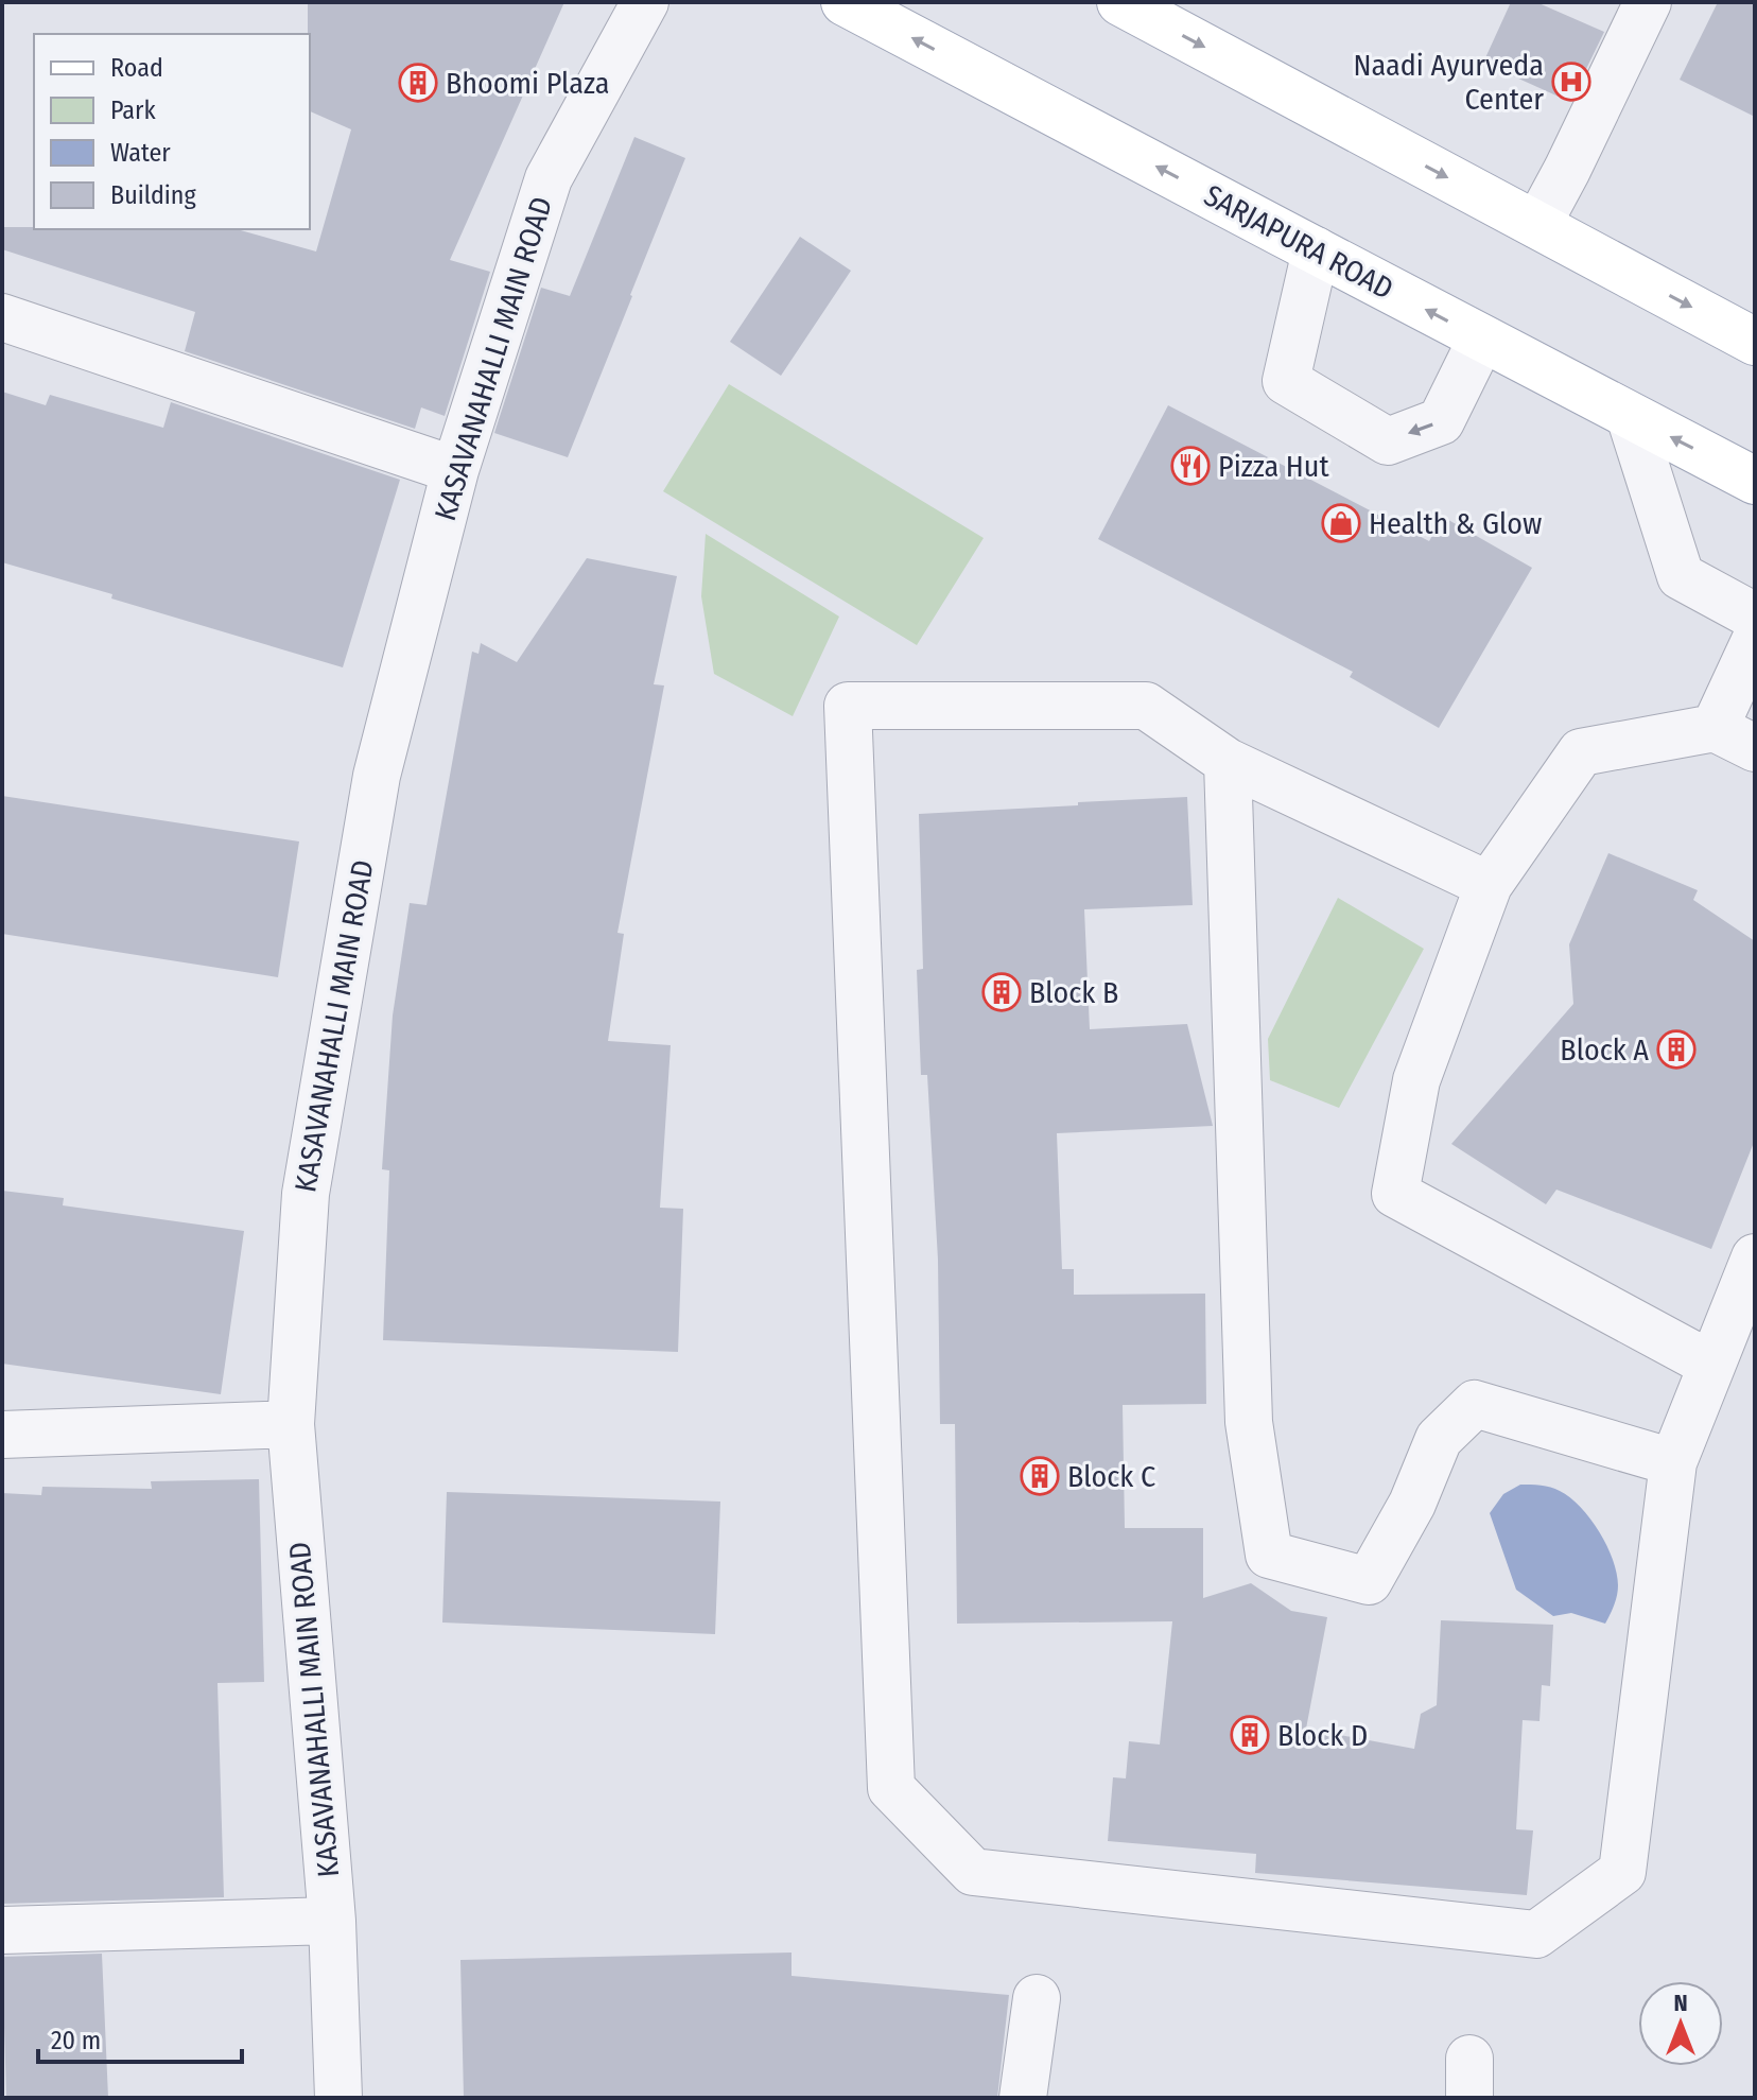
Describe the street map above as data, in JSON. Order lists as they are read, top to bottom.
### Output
{
  "streets": {
    "main road": ["SARJAPURA ROAD"],
    "street": ["KASAVANAHALLI MAIN ROAD"]
  },
  "places": {
    "hospital": ["Naadi Ayurveda Center"],
    "building": [
      "Bhoomi Plaza",
      "Block B",
      "Block A",
      "Block C",
      "Block D"
    ],
    "restaurant": ["Pizza Hut"],
    "shop": ["Health & Glow"]
  },
  "legend": [
    "Road",
    "Park",
    "Water",
    "Building"
  ],
  "scale_bar": "20 m",
  "north": "top"
}
